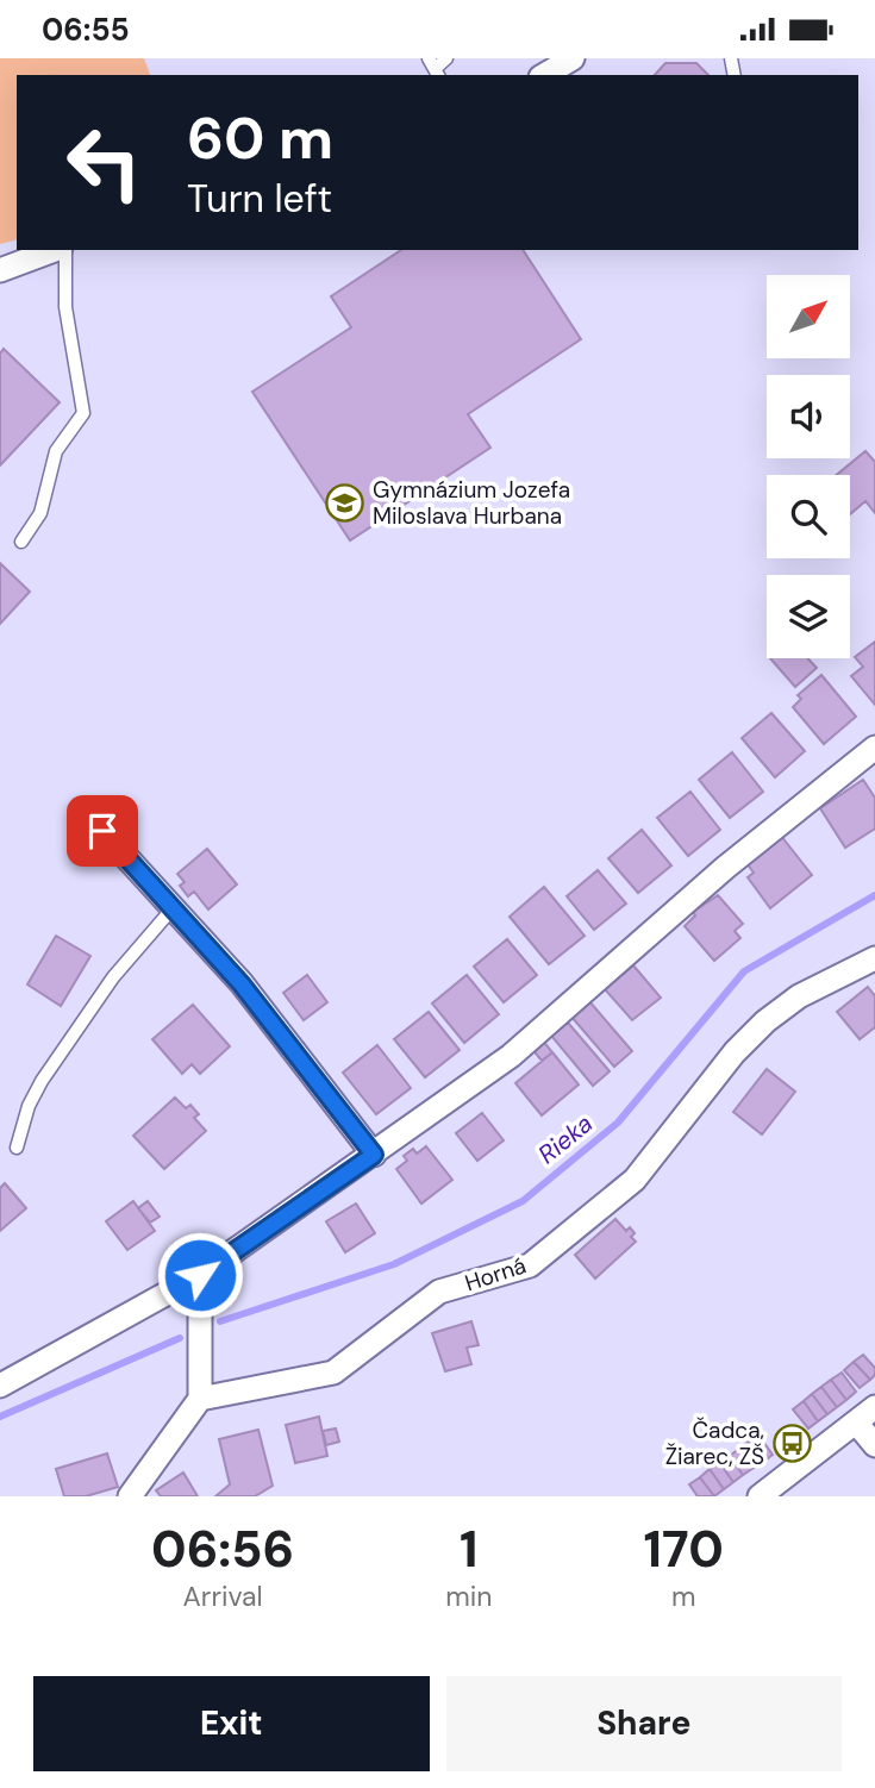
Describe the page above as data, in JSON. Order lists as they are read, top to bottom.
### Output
{
  "streets": {
    "street": ["Horná"]
  },
  "water": ["Rieka"],
  "places": {
    "school or university": ["Gymnázium Jozefa Miloslava Hurbana"],
    "bus stop": ["Čadca, Žiarec, ZŠ"]
  },
  "north": "top right",
  "page": {
    "status": "06:55",
    "turn": ["60 m", "Turn left"],
    "eta": [
      "06:56",
      "Arrival",
      "1",
      "min",
      "170",
      "m"
    ],
    "buttons": ["Exit", "Share"]
  }
}
